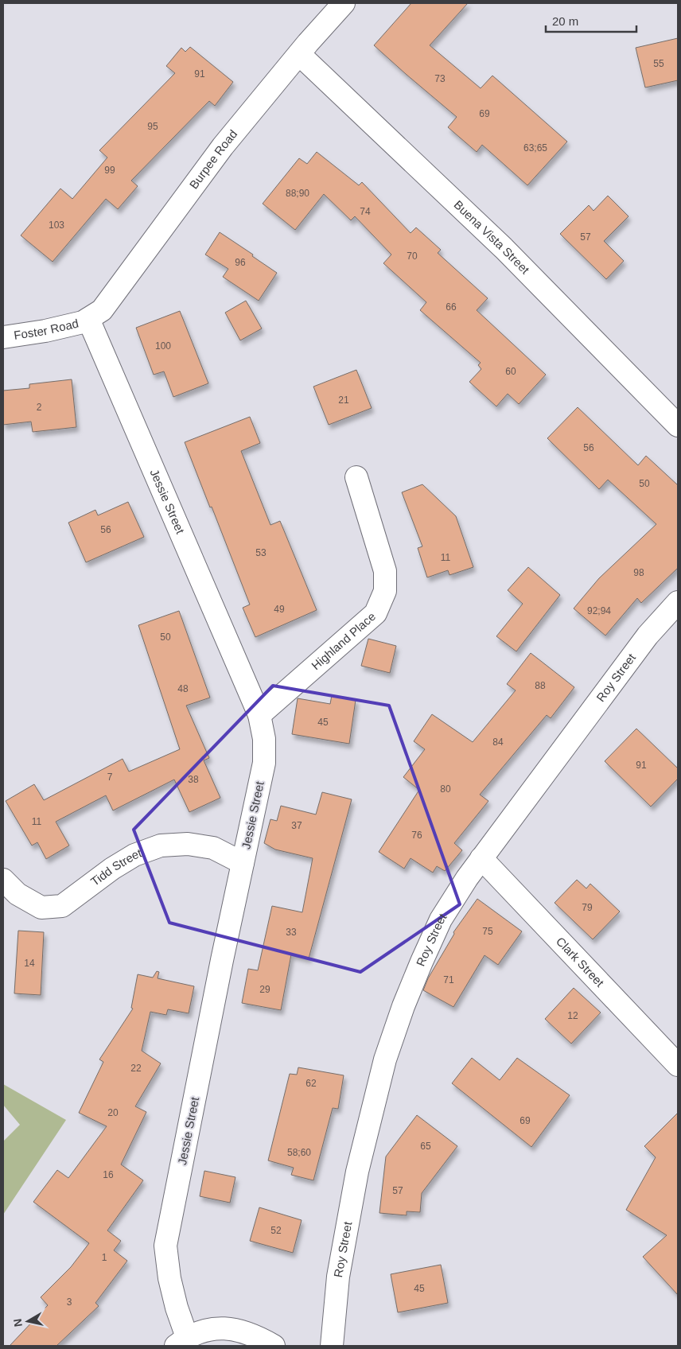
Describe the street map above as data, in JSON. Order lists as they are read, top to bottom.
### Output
{
  "streets": {
    "street": [
      "Burpee Road",
      "Buena Vista Street",
      "Foster Road",
      "Jessie Street",
      "Highland Place",
      "Roy Street",
      "Tidd Street",
      "Clark Street"
    ]
  },
  "crossings": [
    ["Burpee Road", "Buena Vista Street"],
    ["Burpee Road", "Foster Road"],
    ["Burpee Road", "Jessie Street"],
    ["Foster Road", "Jessie Street"],
    ["Jessie Street", "Highland Place"],
    ["Jessie Street", "Tidd Street"],
    ["Roy Street", "Clark Street"]
  ],
  "house_numbers": [
    "55",
    "91",
    "73",
    "69",
    "95",
    "63;65",
    "99",
    "88;90",
    "74",
    "103",
    "57",
    "70",
    "96",
    "66",
    "100",
    "60",
    "21",
    "2",
    "56",
    "50",
    "56",
    "53",
    "11",
    "98",
    "49",
    "92;94",
    "50",
    "88",
    "48",
    "45",
    "84",
    "91",
    "7",
    "38",
    "80",
    "11",
    "37",
    "76",
    "79",
    "75",
    "33",
    "14",
    "71",
    "29",
    "12",
    "22",
    "62",
    "20",
    "69",
    "65",
    "58;60",
    "16",
    "57",
    "52",
    "1",
    "45",
    "3"
  ],
  "scale_bar": "20 m",
  "north": "left"
}
